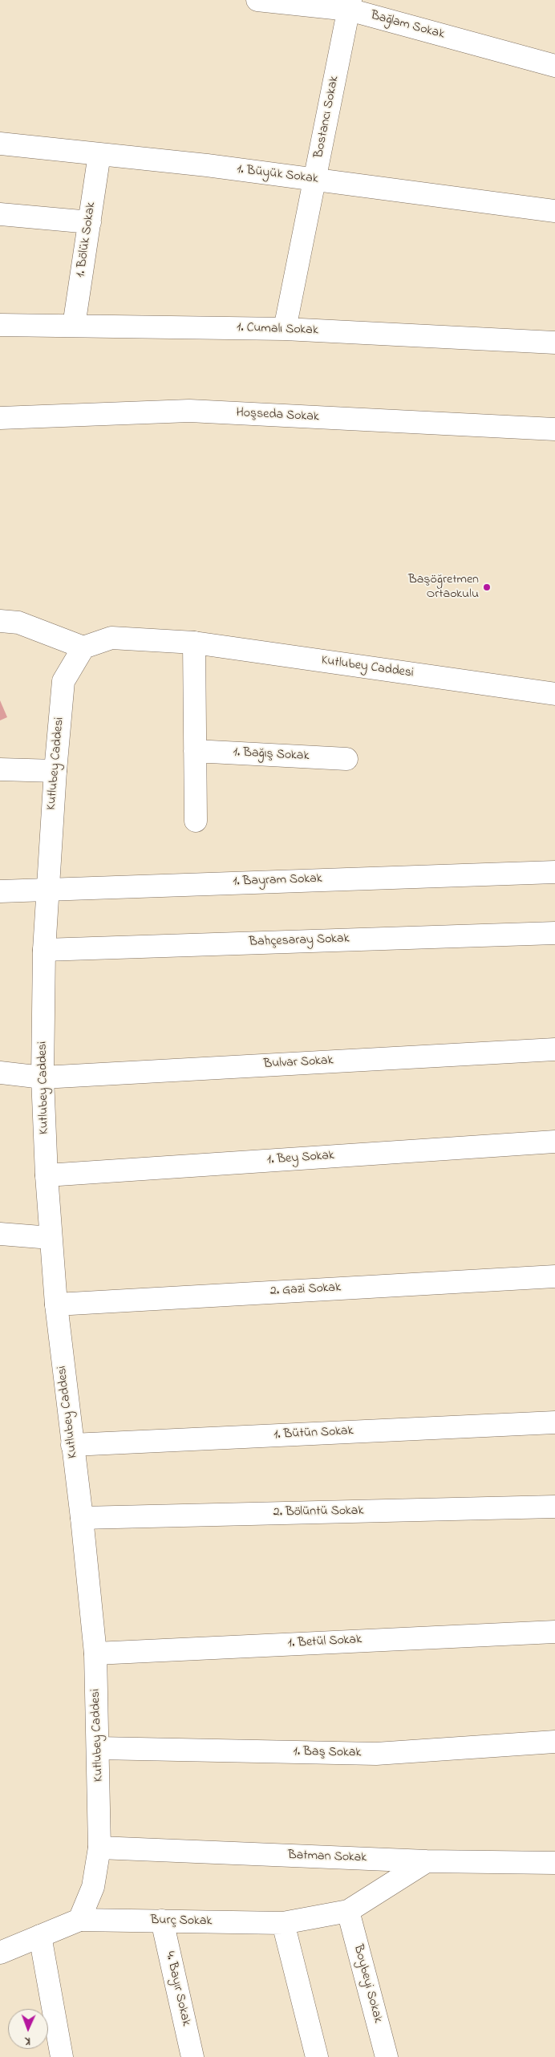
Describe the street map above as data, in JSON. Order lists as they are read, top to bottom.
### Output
{
  "streets": {
    "street": [
      "Bağlam Sokak",
      "Bostancı Sokak",
      "1. Büyük Sokak",
      "1. Bölük Sokak",
      "1. Cumalı Sokak",
      "Hoşseda Sokak",
      "Kutlubey Caddesi",
      "1. Bağış Sokak",
      "1. Bayram Sokak",
      "Bahçesaray Sokak",
      "Bulvar Sokak",
      "1. Bey Sokak",
      "2. Gazi Sokak",
      "1. Bütün Sokak",
      "2. Bölüntü Sokak",
      "1. Betül Sokak",
      "1. Baş Sokak",
      "Batman Sokak",
      "Burç Sokak",
      "Boybeyi Sokak",
      "4. Bayır Sokak"
    ]
  },
  "crossings": [
    ["Bağlam Sokak", "Bostancı Sokak"],
    ["Bostancı Sokak", "1. Büyük Sokak"],
    ["Bostancı Sokak", "1. Cumalı Sokak"],
    ["1. Büyük Sokak", "1. Bölük Sokak"],
    ["1. Bölük Sokak", "1. Cumalı Sokak"],
    ["Kutlubey Caddesi", "1. Bayram Sokak"],
    ["Kutlubey Caddesi", "Bahçesaray Sokak"],
    ["Kutlubey Caddesi", "Bulvar Sokak"],
    ["Kutlubey Caddesi", "1. Bey Sokak"],
    ["Kutlubey Caddesi", "2. Gazi Sokak"],
    ["Kutlubey Caddesi", "1. Bütün Sokak"],
    ["Kutlubey Caddesi", "2. Bölüntü Sokak"],
    ["Kutlubey Caddesi", "1. Betül Sokak"],
    ["Kutlubey Caddesi", "1. Baş Sokak"],
    ["Kutlubey Caddesi", "Batman Sokak"],
    ["Kutlubey Caddesi", "Burç Sokak"],
    ["Batman Sokak", "Burç Sokak"],
    ["Burç Sokak", "Boybeyi Sokak"],
    ["Burç Sokak", "4. Bayır Sokak"]
  ],
  "places": ["Başöğretmen Ortaokulu"],
  "north": "bottom"
}
